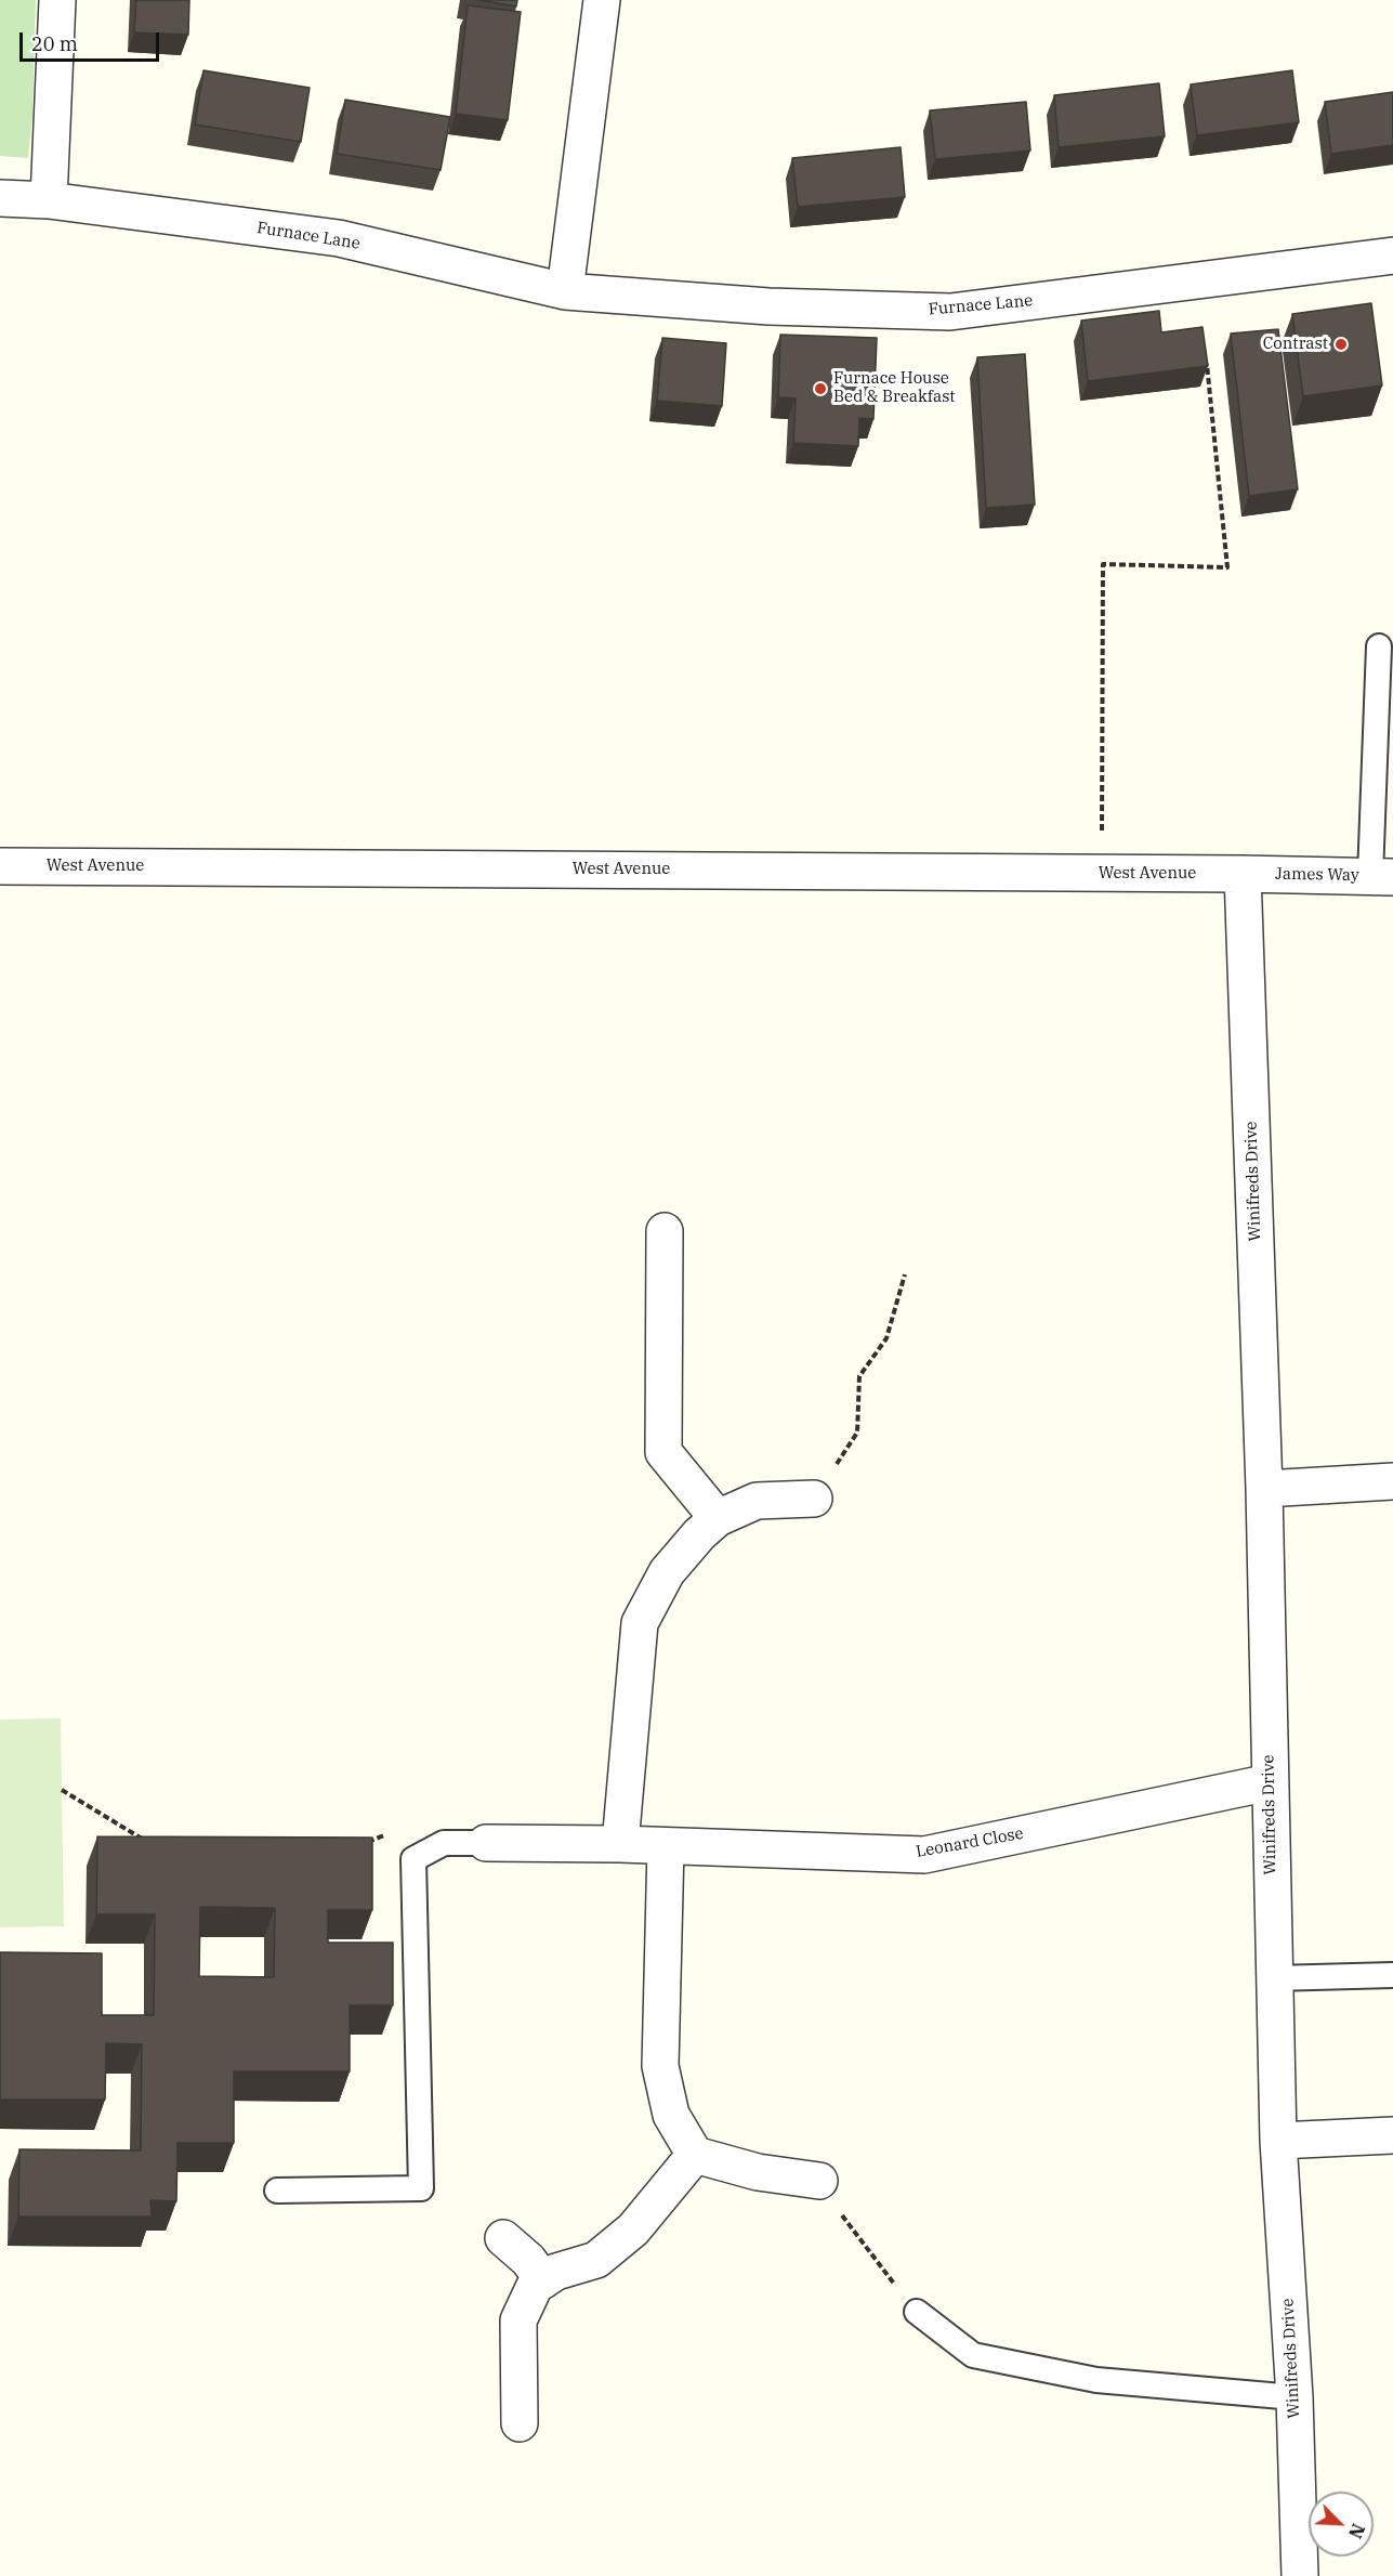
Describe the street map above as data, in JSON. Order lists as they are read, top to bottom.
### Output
{
  "streets": {
    "street": [
      "Furnace Lane",
      "West Avenue",
      "James Way",
      "Winifreds Drive",
      "Leonard Close"
    ]
  },
  "crossings": [
    ["West Avenue", "James Way"],
    ["West Avenue", "Winifreds Drive"],
    ["James Way", "Winifreds Drive"],
    ["Winifreds Drive", "Leonard Close"]
  ],
  "places": ["Contrast", "Furnace House Bed & Breakfast"],
  "scale_bar": "20 m",
  "north": "bottom right"
}
